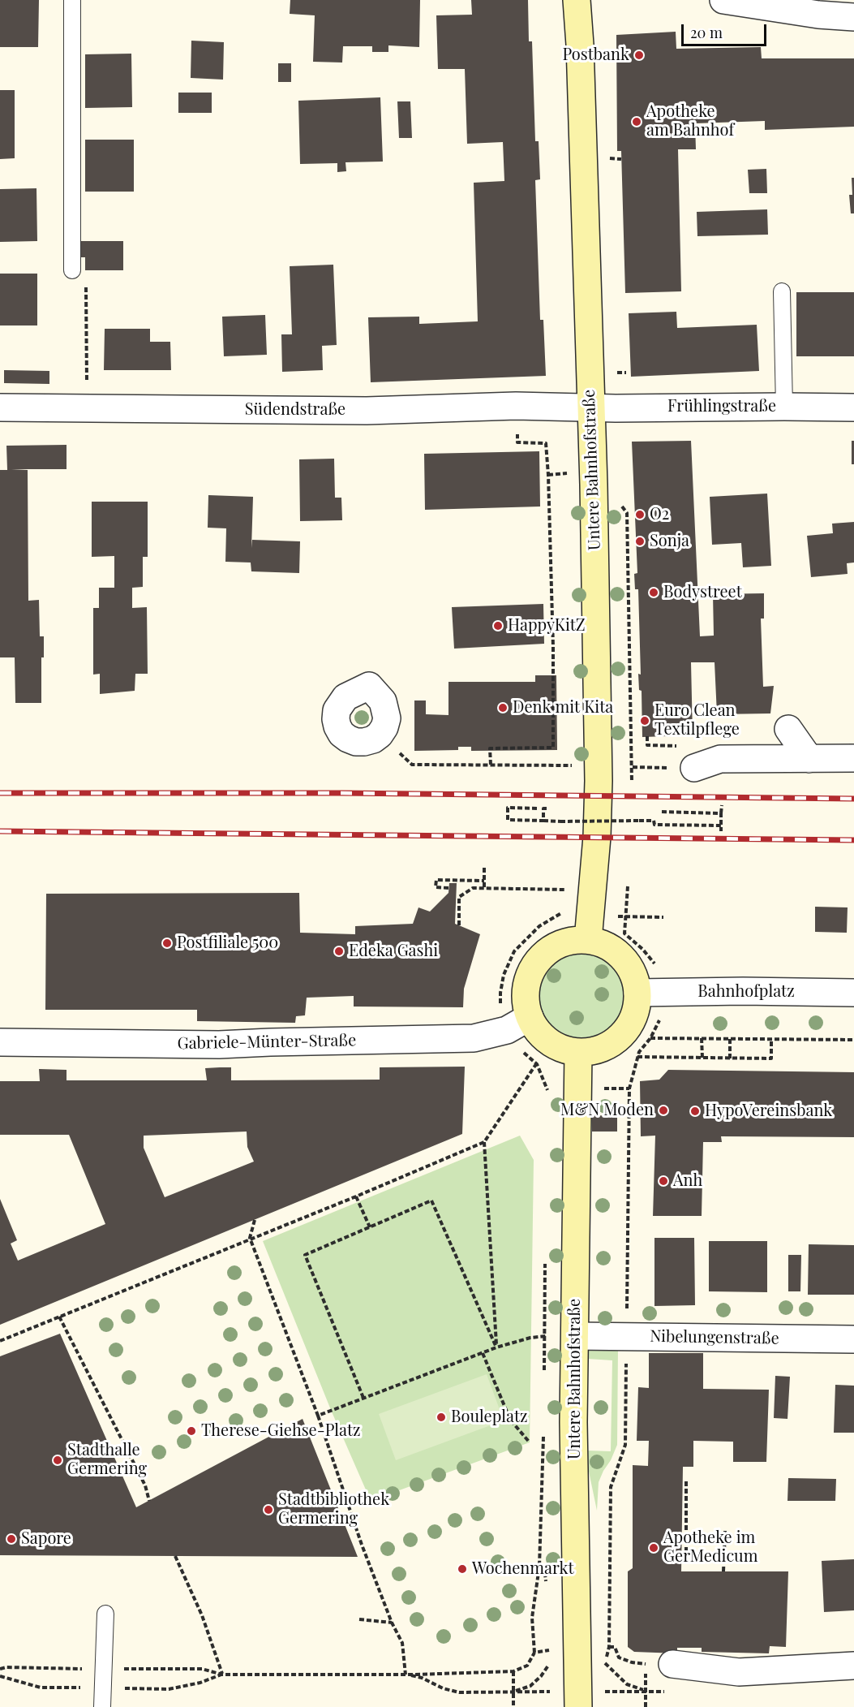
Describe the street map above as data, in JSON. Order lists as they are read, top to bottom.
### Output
{
  "streets": {
    "street": [
      "Frühlingstraße",
      "Südendstraße",
      "Untere Bahnhofstraße",
      "Bahnhofplatz",
      "Gabriele-Münter-Straße",
      "Nibelungenstraße"
    ]
  },
  "crossings": [
    ["Frühlingstraße", "Südendstraße"],
    ["Frühlingstraße", "Untere Bahnhofstraße"],
    ["Südendstraße", "Untere Bahnhofstraße"],
    ["Untere Bahnhofstraße", "Bahnhofplatz"],
    ["Untere Bahnhofstraße", "Gabriele-Münter-Straße"],
    ["Untere Bahnhofstraße", "Nibelungenstraße"],
    ["Bahnhofplatz", "Gabriele-Münter-Straße"]
  ],
  "places": [
    "Postbank",
    "Apotheke am Bahnhof",
    "O2",
    "Sonja",
    "Bodystreet",
    "HappyKitZ",
    "Denk mit Kita",
    "Euro Clean Textilpflege",
    "Postfiliale 500",
    "Edeka Gashi",
    "M&N Moden",
    "HypoVereinsbank",
    "Anh",
    "Bouleplatz",
    "Therese-Giehse-Platz",
    "Stadthalle Germering",
    "Stadtbibliothek Germering",
    "Sapore",
    "Apotheke im GerMedicum",
    "Wochenmarkt"
  ],
  "scale_bar": "20 m"
}
